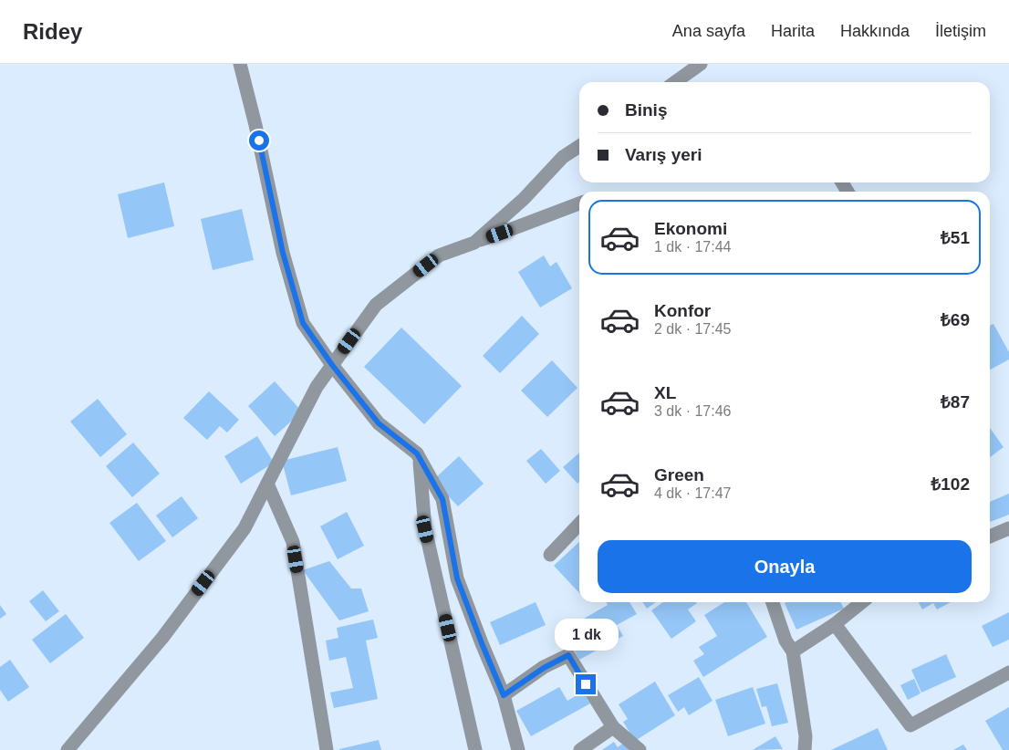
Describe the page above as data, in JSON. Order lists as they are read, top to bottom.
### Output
{
  "page": {
    "header": "Ridey",
    "nav": [
      "Ana sayfa",
      "Harita",
      "Hakkında",
      "İletişim"
    ],
    "banner": ["Biniş", "Varış yeri"],
    "list": [
      {
        "name": "Ekonomi",
        "note": "1 dk · 17:44",
        "value": "₺51"
      },
      {
        "name": "Konfor",
        "note": "2 dk · 17:45",
        "value": "₺69"
      },
      {
        "name": "XL",
        "note": "3 dk · 17:46",
        "value": "₺87"
      },
      {
        "name": "Green",
        "note": "4 dk · 17:47",
        "value": "₺102"
      }
    ],
    "buttons": "Onayla",
    "bubble": "1 dk"
  }
}
